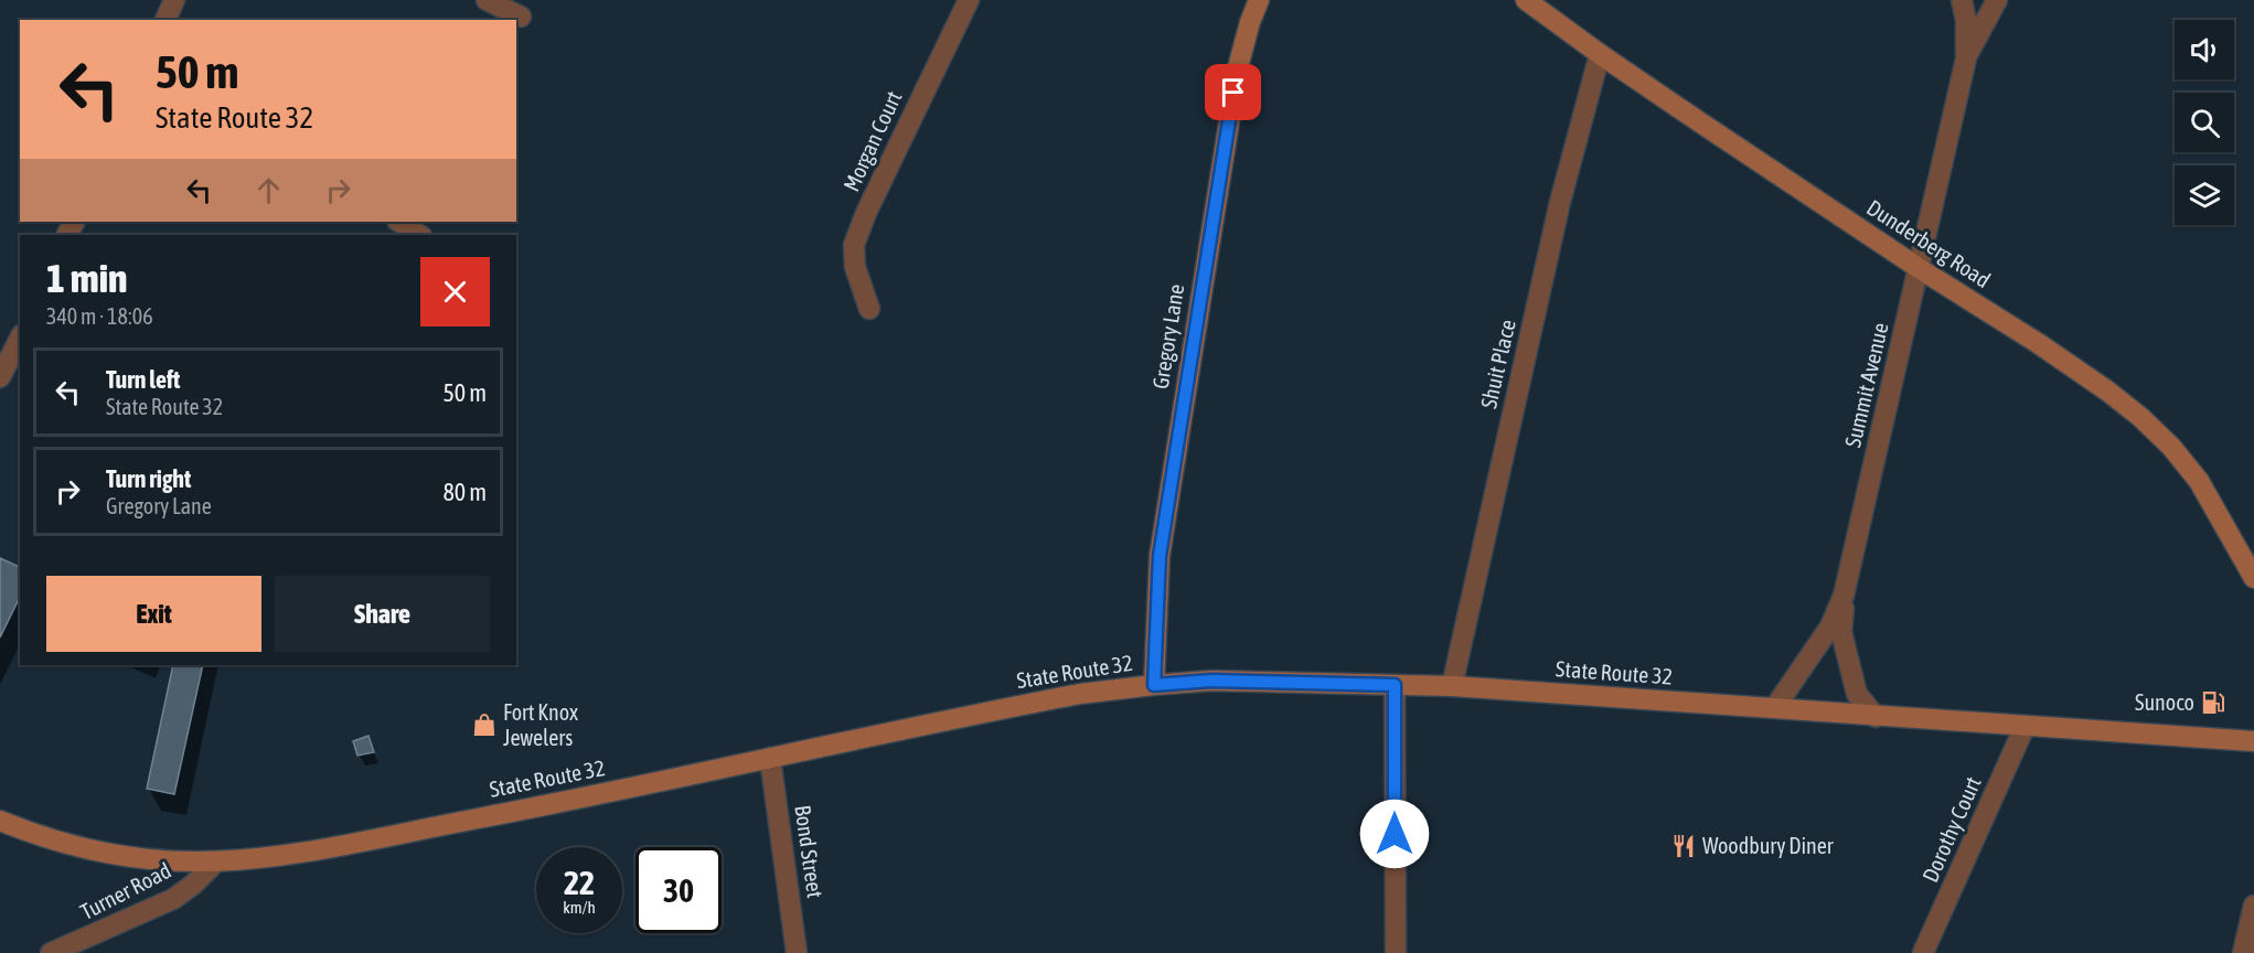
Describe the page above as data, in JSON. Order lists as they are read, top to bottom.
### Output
{
  "streets": {
    "main road": ["Dunderberg Road", "Gregory Lane", "State Route 32"],
    "street": [
      "Morgan Court",
      "Shuit Place",
      "Summit Avenue",
      "Dorothy Court",
      "Bond Street",
      "Turner Road"
    ]
  },
  "crossings": [
    ["Dunderberg Road", "Shuit Place"],
    ["Dunderberg Road", "Summit Avenue"],
    ["Gregory Lane", "State Route 32"],
    ["Shuit Place", "State Route 32"],
    ["Summit Avenue", "State Route 32"],
    ["State Route 32", "Dorothy Court"],
    ["State Route 32", "Bond Street"],
    ["State Route 32", "Turner Road"]
  ],
  "places": {
    "fuel station": ["Sunoco"],
    "shop": ["Fort Knox Jewelers"],
    "restaurant": ["Woodbury Diner"]
  },
  "page": {
    "turn": ["50 m", "State Route 32"],
    "heading": ["1 min", "340 m · 18:06"],
    "list": [
      {
        "name": "Turn left",
        "note": "State Route 32",
        "value": "50 m"
      },
      {
        "name": "Turn right",
        "note": "Gregory Lane",
        "value": "80 m"
      }
    ],
    "buttons": ["Exit", "Share"],
    "speed": "22 km/h",
    "limit": "30"
  }
}
